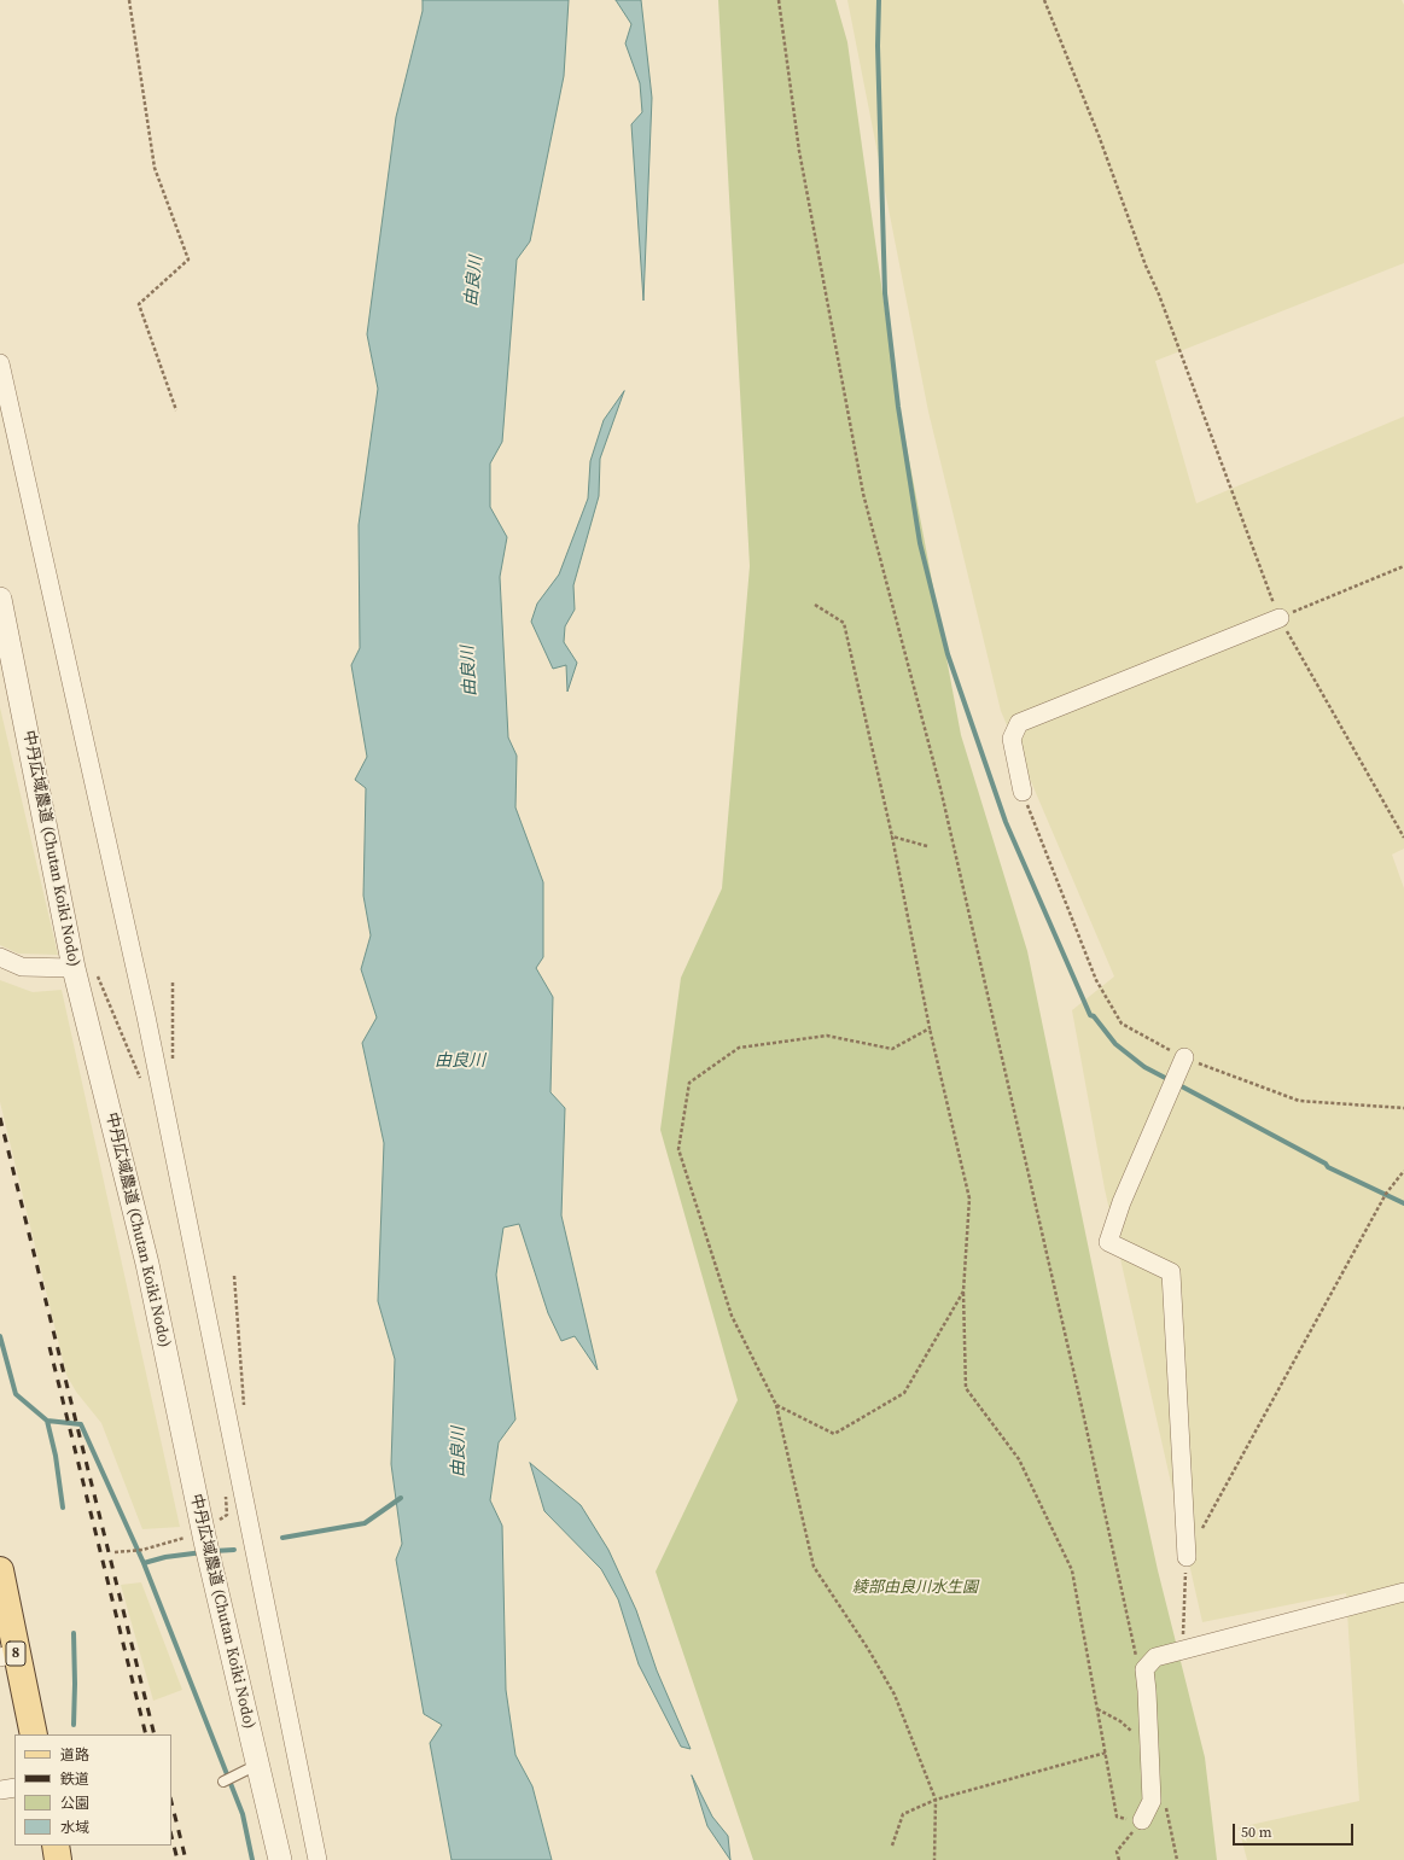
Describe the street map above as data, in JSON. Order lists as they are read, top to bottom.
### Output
{
  "streets": {
    "main road": ["8"],
    "street": ["中丹広域農道 (Chutan Koiki Nodo)"]
  },
  "water": ["由良川"],
  "parks": ["綾部由良川水生園"],
  "legend": [
    "道路",
    "鉄道",
    "公園",
    "水域"
  ],
  "scale_bar": "50 m"
}
